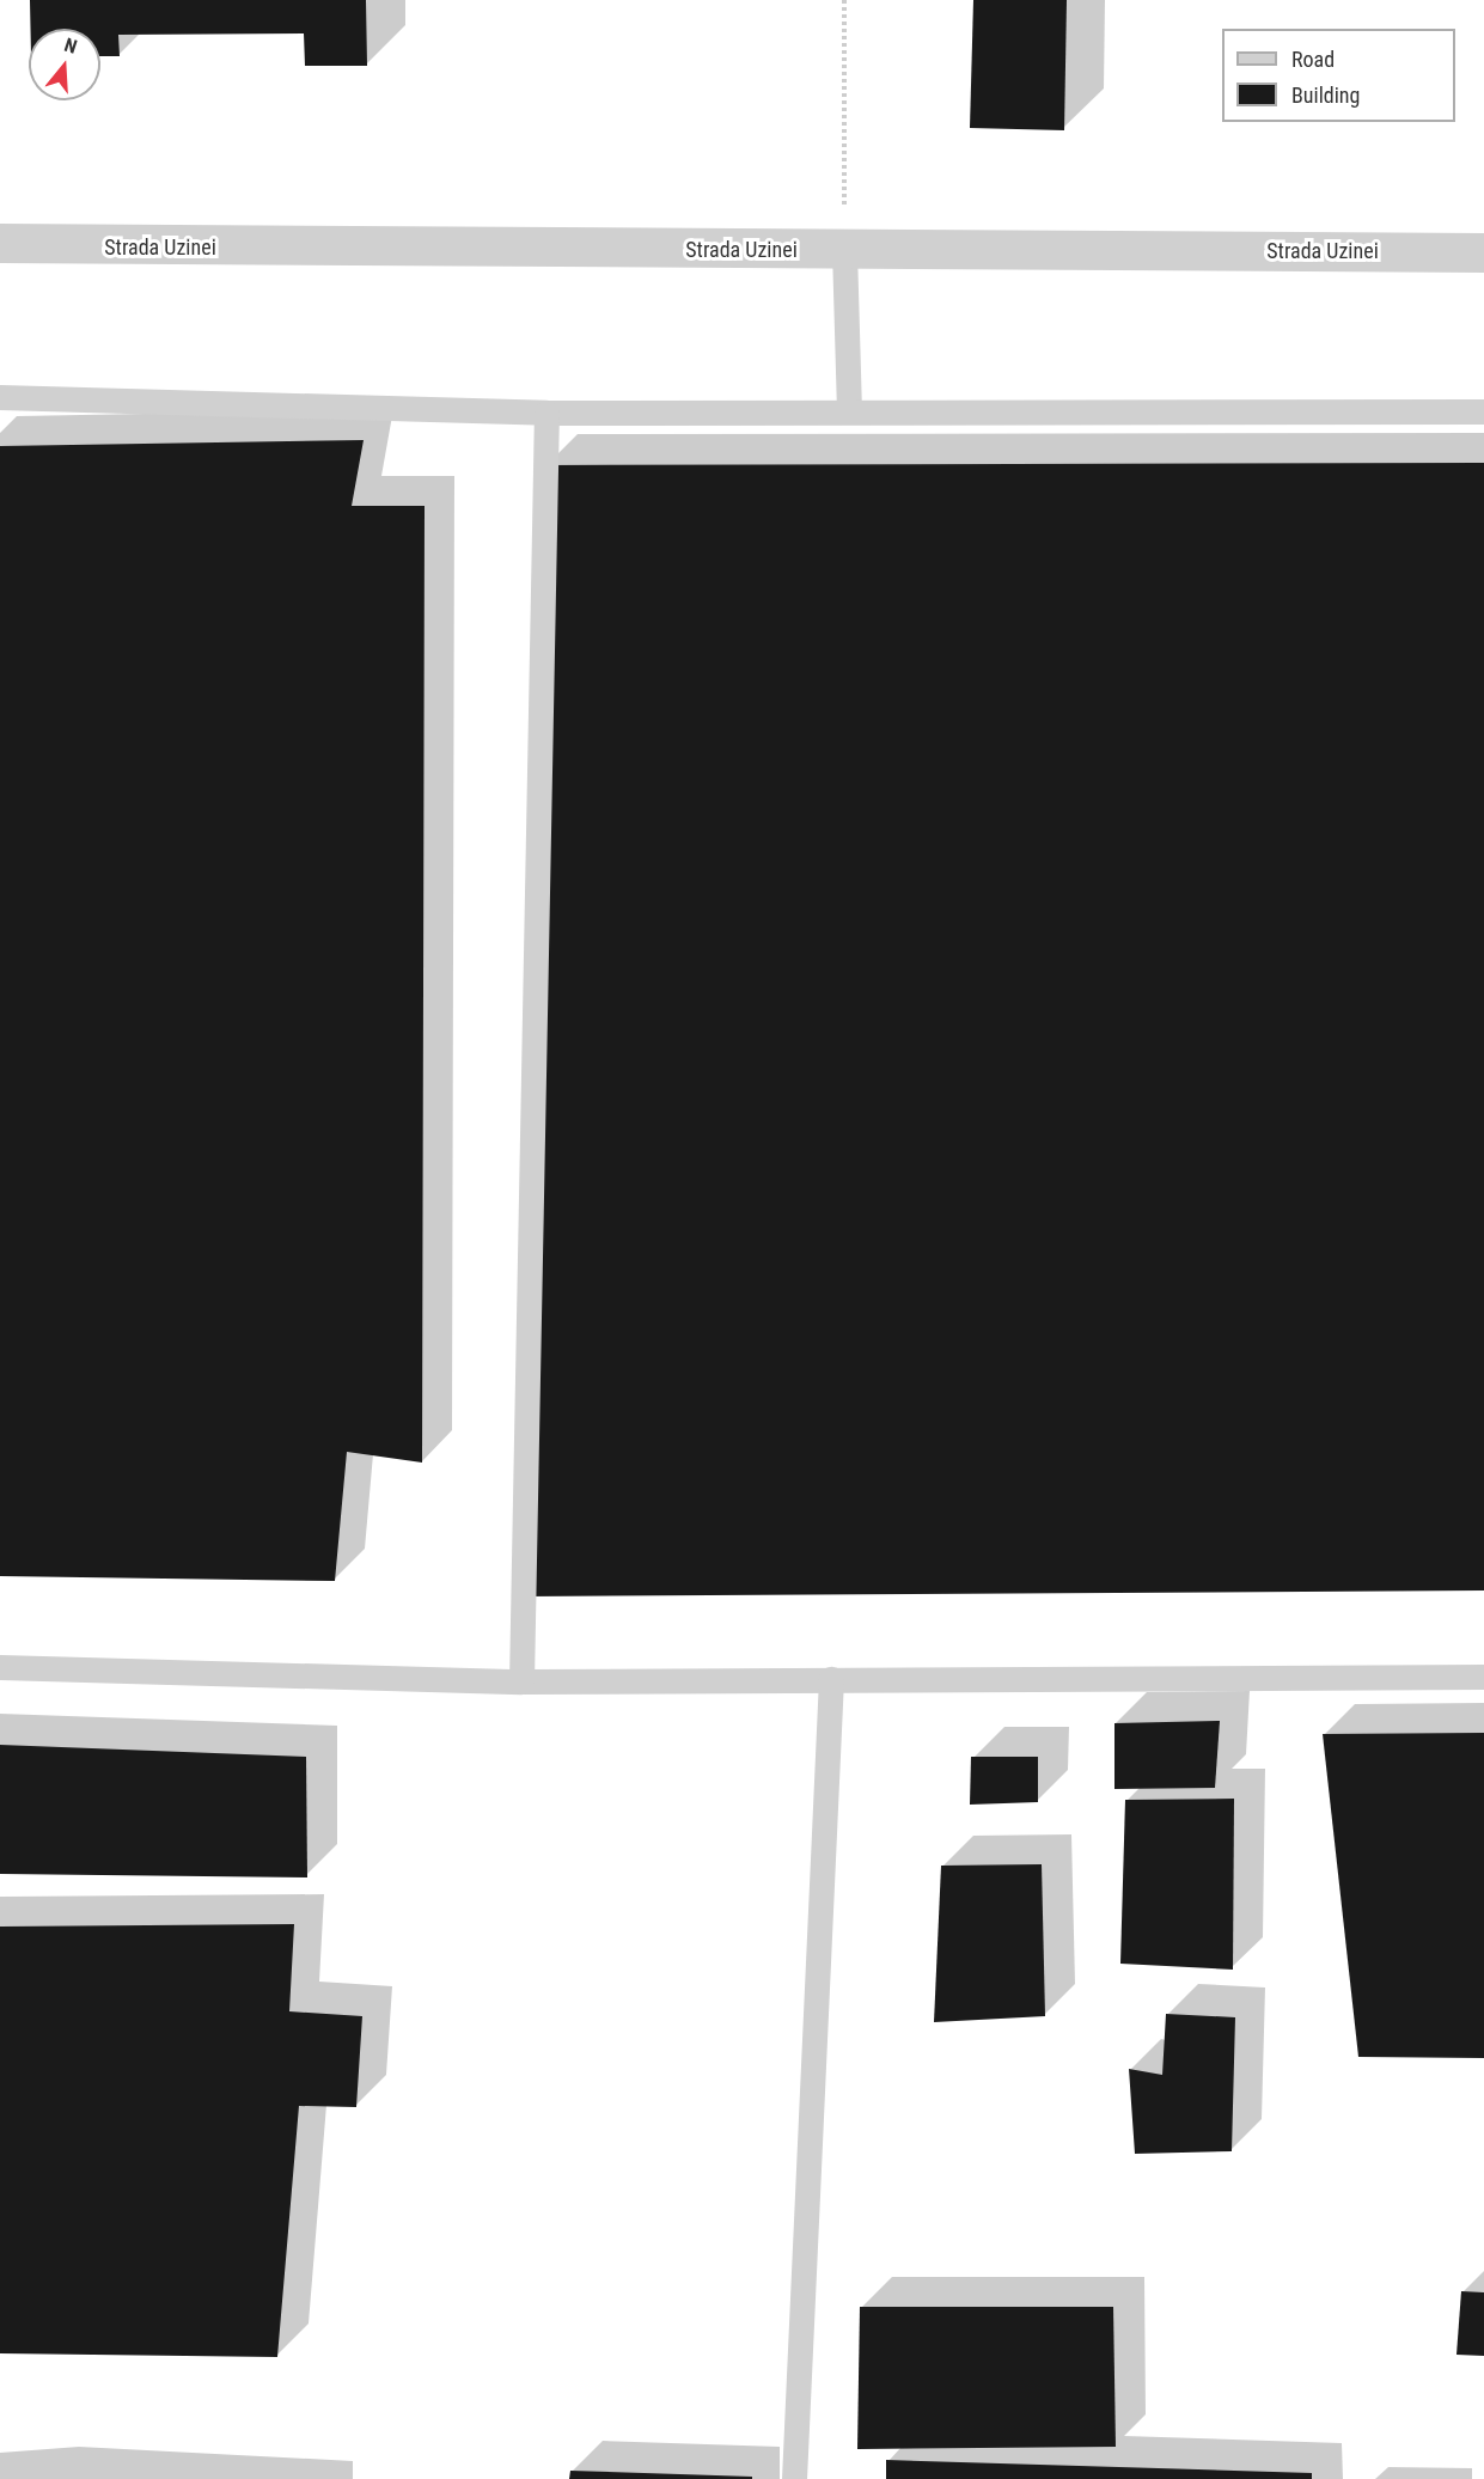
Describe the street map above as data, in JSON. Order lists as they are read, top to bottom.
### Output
{
  "streets": {
    "street": ["Strada Uzinei"]
  },
  "legend": ["Road", "Building"],
  "north": "top"
}
